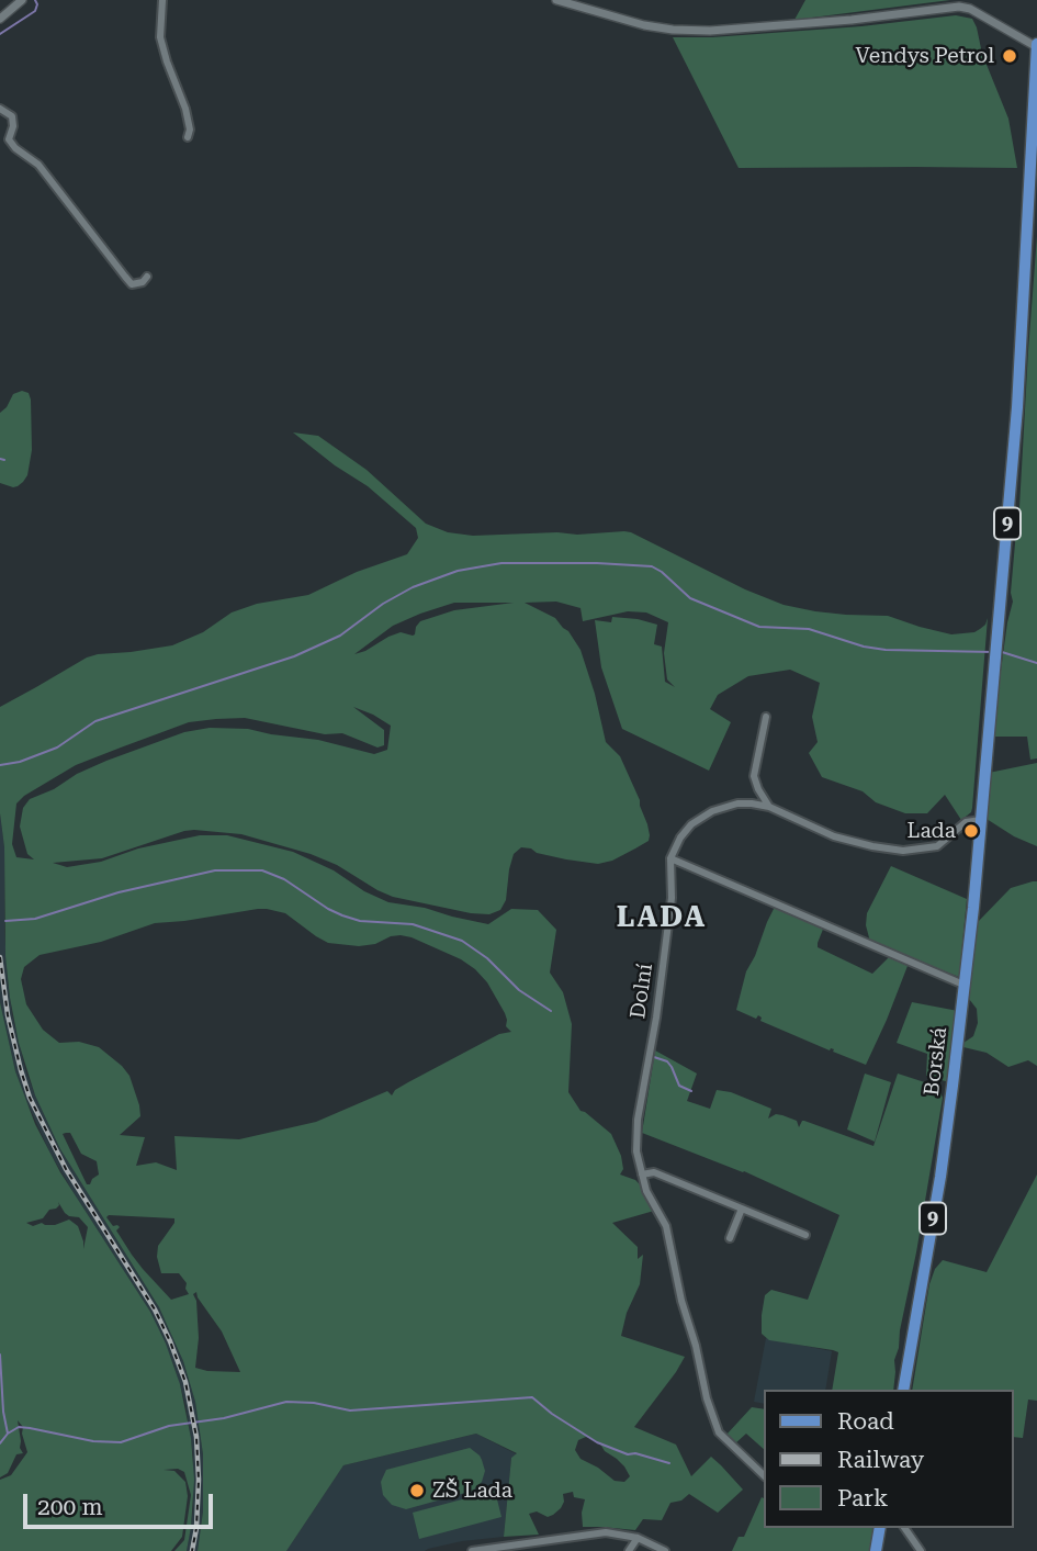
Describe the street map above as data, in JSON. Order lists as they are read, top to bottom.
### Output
{
  "streets": {
    "main road": ["9", "Borská"],
    "street": ["Dolní"]
  },
  "districts": ["LADA"],
  "places": ["Vendys Petrol", "Lada", "ZŠ Lada"],
  "legend": ["Road", "Railway", "Park"],
  "scale_bar": "200 m"
}
